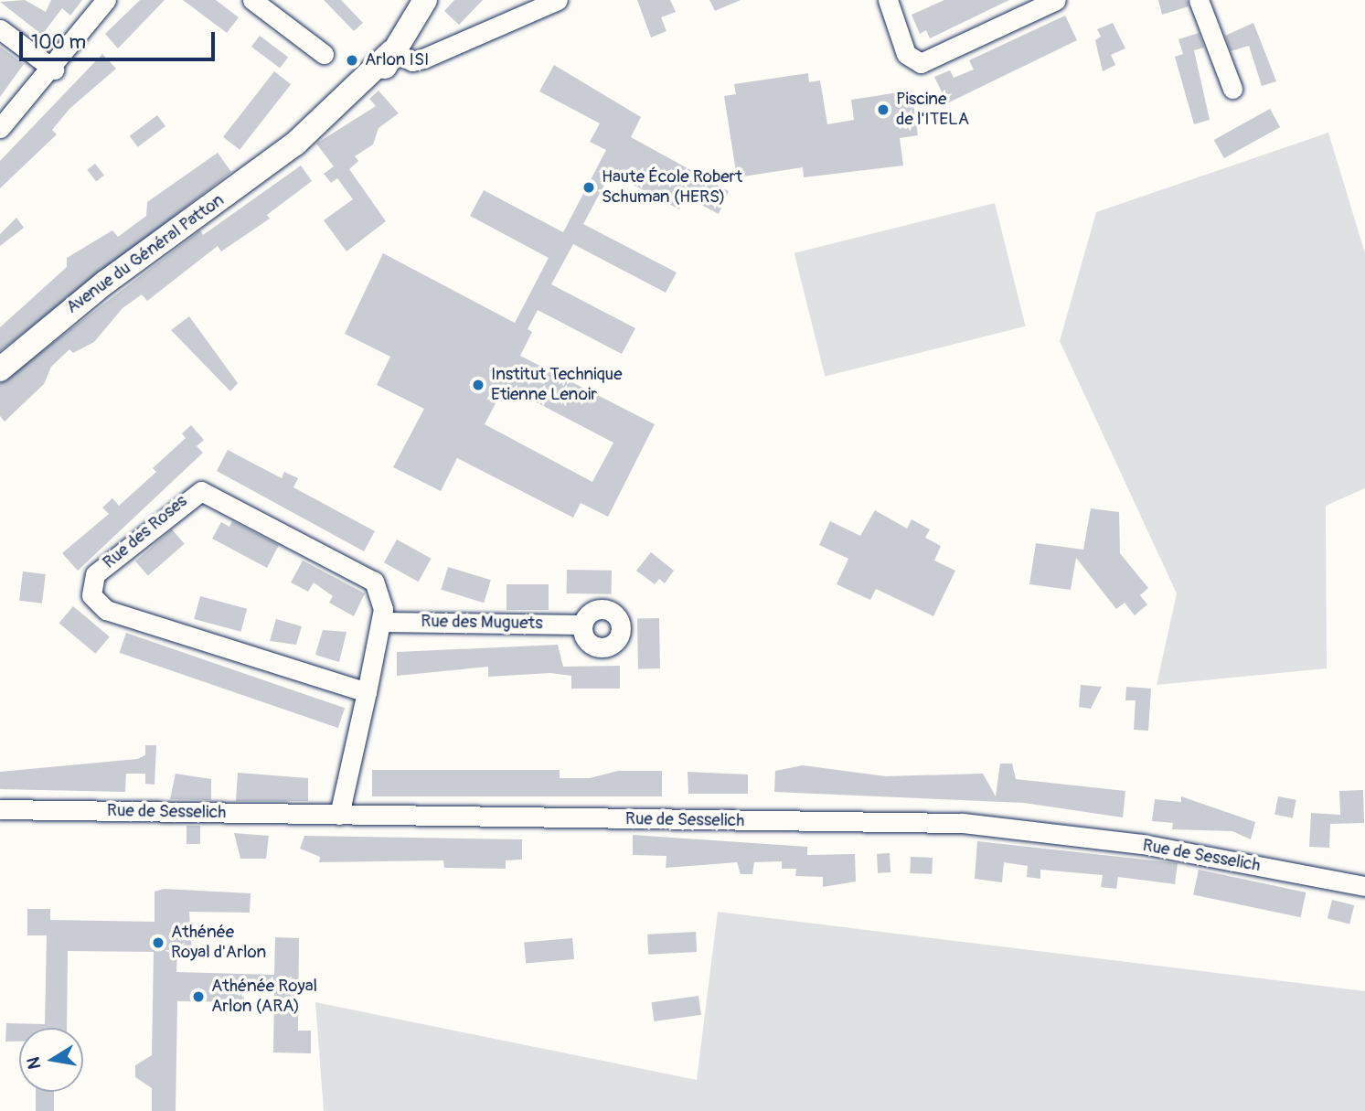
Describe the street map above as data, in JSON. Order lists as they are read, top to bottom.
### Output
{
  "streets": {
    "main road": ["Avenue du Général Patton"],
    "street": ["Rue des Roses", "Rue des Muguets", "Rue de Sesselich"]
  },
  "crossings": [
    ["Rue des Roses", "Rue des Muguets"],
    ["Rue des Roses", "Rue de Sesselich"]
  ],
  "places": [
    "Arlon ISI",
    "Piscine de l'ITELA",
    "Haute École Robert Schuman (HERS)",
    "Institut Technique Etienne Lenoir",
    "Athénée Royal d'Arlon",
    "Athénée Royal Arlon (ARA)"
  ],
  "scale_bar": "100 m",
  "north": "left"
}
